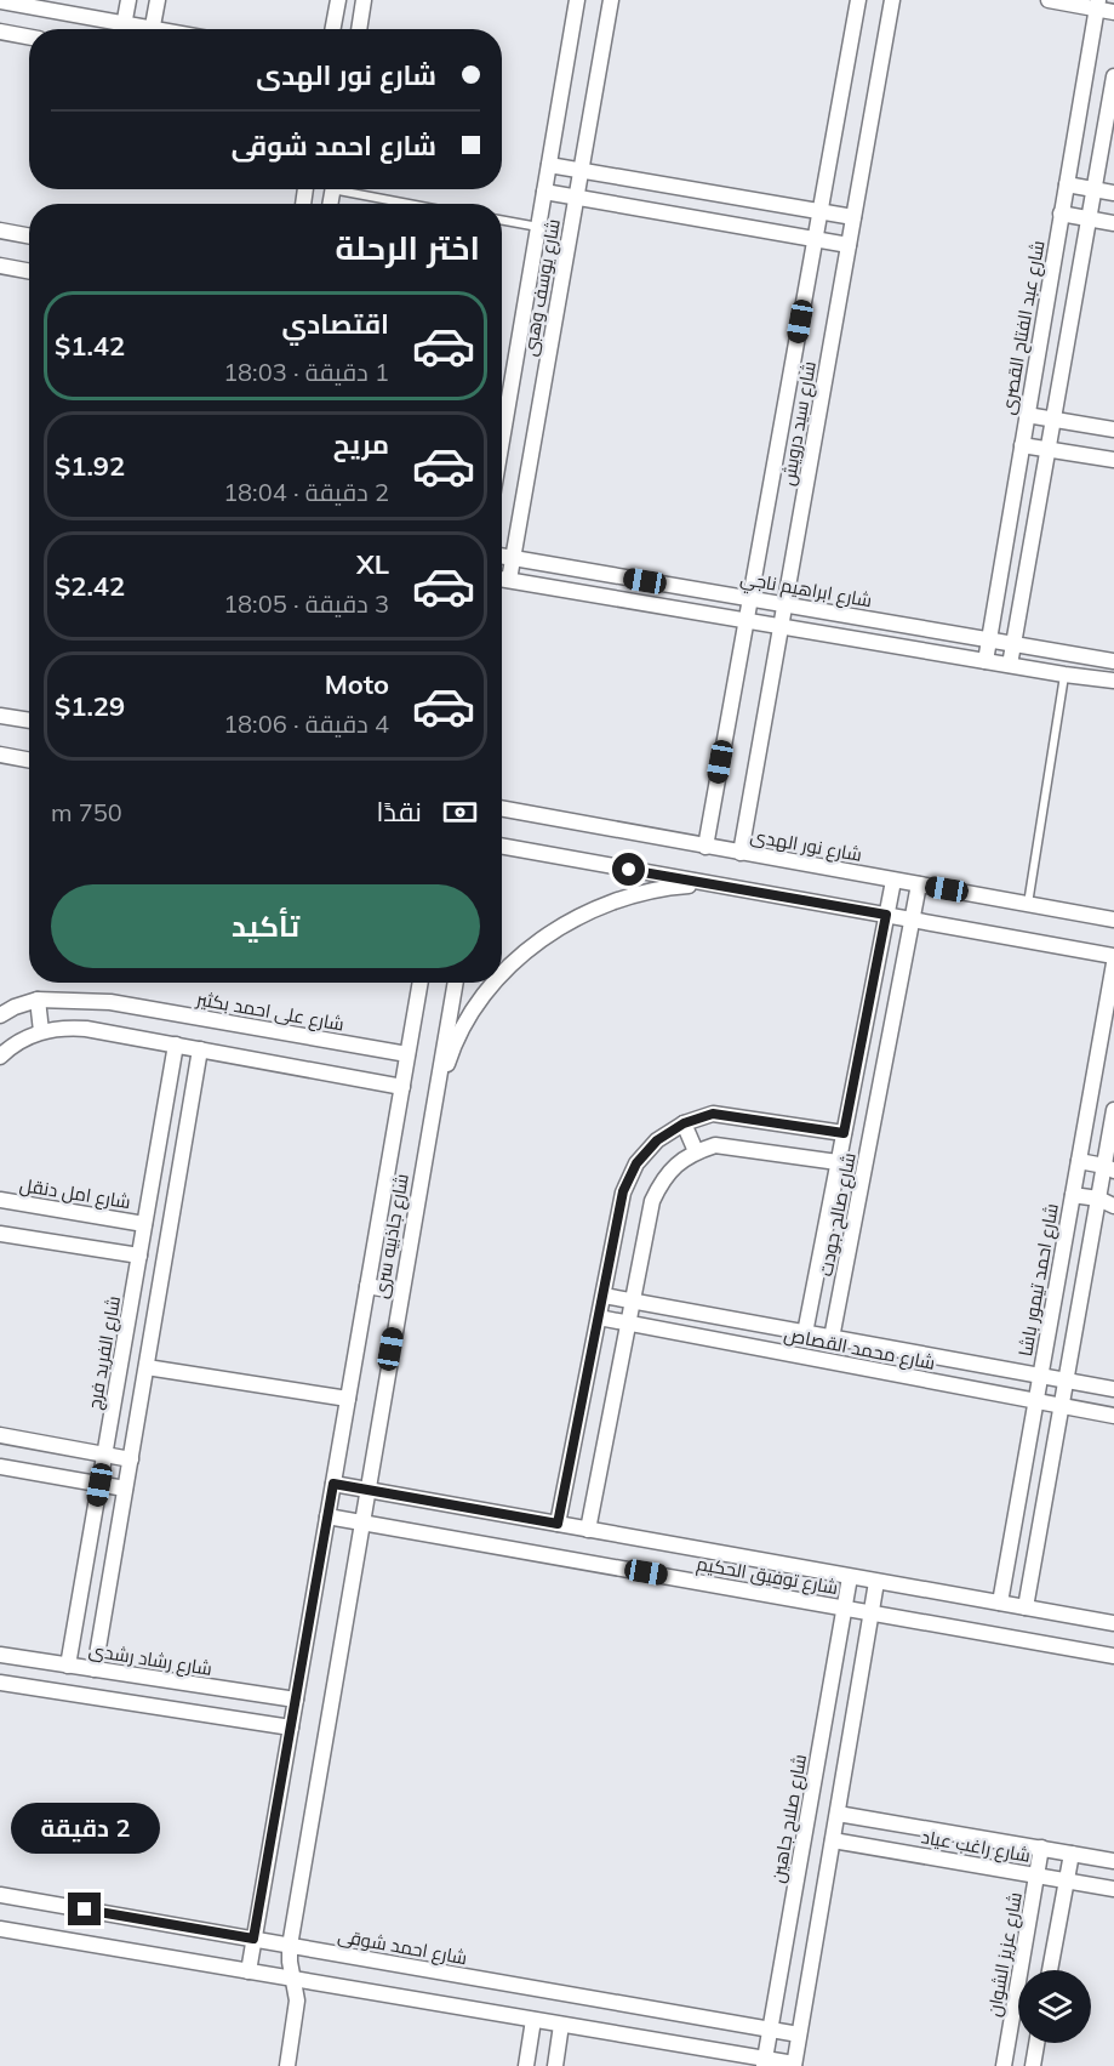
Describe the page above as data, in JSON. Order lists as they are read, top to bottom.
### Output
{
  "streets": {
    "street": [
      "شارع يوسف وهبى",
      "شارع عبد الفتاح القصرى",
      "شارع سيد درويش",
      "شارع ابراهيم ناجي",
      "شارع نور الهدى",
      "شارع على احمد بكثير",
      "شارع امل دنقل",
      "شارع صالح جودت",
      "شارع جاذبيه سرى",
      "شارع احمد تيمور باشا",
      "شارع محمد القصاص",
      "شارع الفريد فرج",
      "شارع توفيق الحكيم",
      "شارع رشاد رشدى",
      "شارع صلاح جاهين",
      "شارع راغب عياد",
      "شارع احمد شوقى",
      "شارع عزيز الشوان"
    ]
  },
  "crossings": [
    ["شارع يوسف وهبى", "شارع ابراهيم ناجي"],
    ["شارع عبد الفتاح القصرى", "شارع ابراهيم ناجي"],
    ["شارع سيد درويش", "شارع ابراهيم ناجي"],
    ["شارع سيد درويش", "شارع نور الهدى"],
    ["شارع نور الهدى", "شارع صالح جودت"],
    ["شارع على احمد بكثير", "شارع جاذبيه سرى"],
    ["شارع امل دنقل", "شارع الفريد فرج"],
    ["شارع صالح جودت", "شارع محمد القصاص"],
    ["شارع جاذبيه سرى", "شارع توفيق الحكيم"],
    ["شارع جاذبيه سرى", "شارع رشاد رشدى"],
    ["شارع جاذبيه سرى", "شارع احمد شوقى"],
    ["شارع احمد تيمور باشا", "شارع محمد القصاص"],
    ["شارع احمد تيمور باشا", "شارع توفيق الحكيم"],
    ["شارع الفريد فرج", "شارع رشاد رشدى"],
    ["شارع توفيق الحكيم", "شارع صلاح جاهين"],
    ["شارع صلاح جاهين", "شارع احمد شوقى"],
    ["شارع راغب عياد", "شارع عزيز الشوان"]
  ],
  "page": {
    "banner": ["شارع نور الهدى", "شارع احمد شوقى"],
    "heading": "اختر الرحلة",
    "list": [
      {
        "name": "اقتصادي",
        "note": "1 دقيقة · 18:03",
        "value": "$1.42"
      },
      {
        "name": "مريح",
        "note": "2 دقيقة · 18:04",
        "value": "$1.92"
      },
      {
        "name": "XL",
        "note": "3 دقيقة · 18:05",
        "value": "$2.42"
      },
      {
        "name": "Moto",
        "note": "4 دقيقة · 18:06",
        "value": "$1.29"
      }
    ],
    "pay": ["نقدًا", "750 m"],
    "buttons": "تأكيد",
    "bubble": "2 دقيقة"
  }
}
